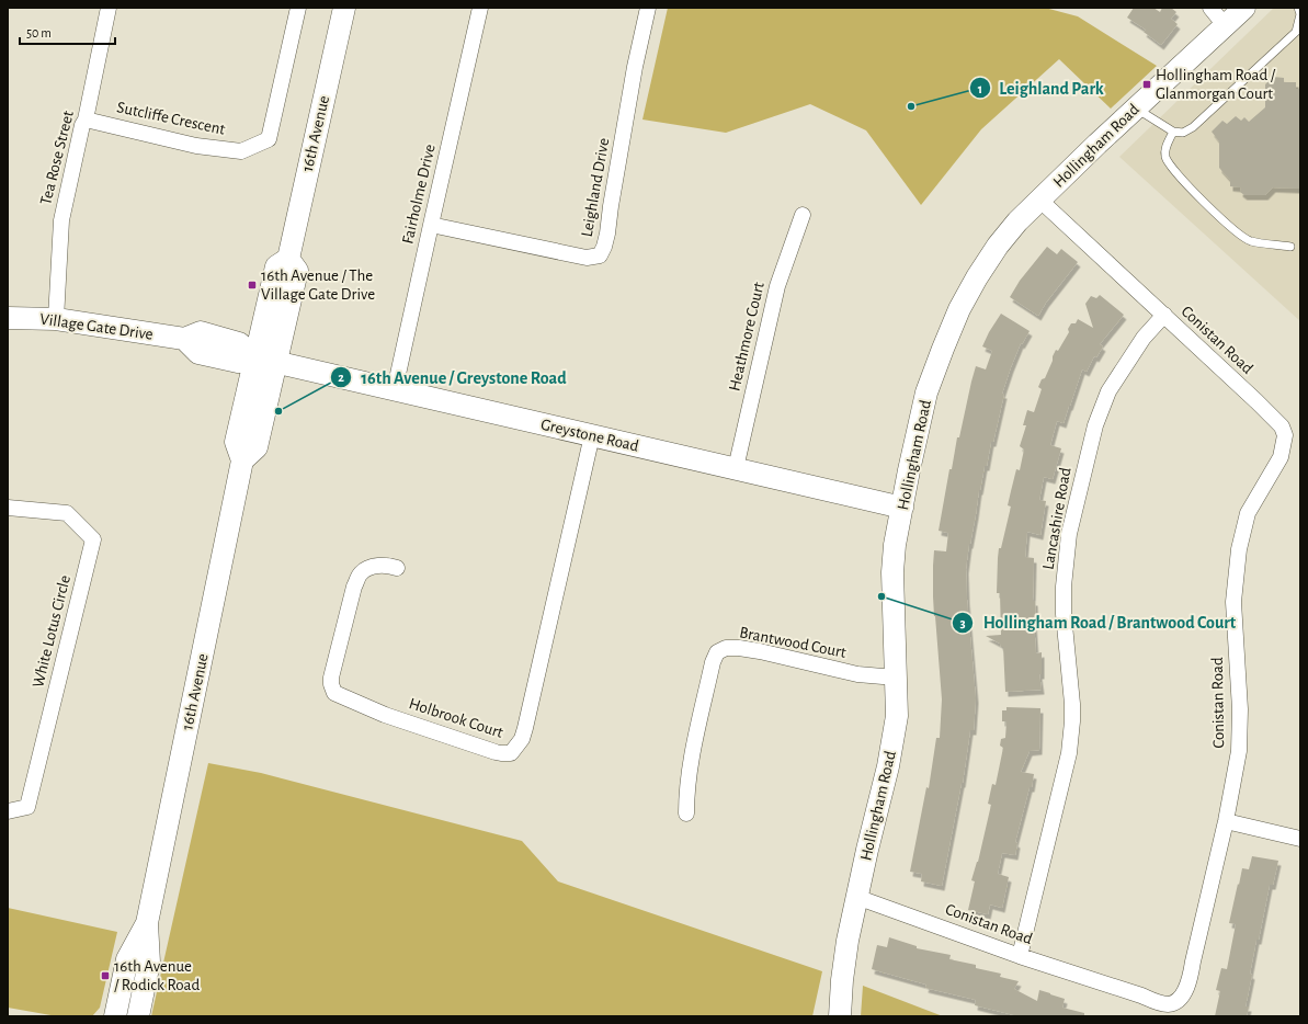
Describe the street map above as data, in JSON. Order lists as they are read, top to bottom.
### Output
{
  "streets": {
    "street": [
      "Sutcliffe Crescent",
      "16th Avenue",
      "Hollingham Road",
      "Tea Rose Street",
      "Leighland Drive",
      "Fairholme Drive",
      "Village Gate Drive",
      "Heathmore Court",
      "Conistan Road",
      "Greystone Road",
      "Lancashire Road",
      "White Lotus Circle",
      "Brantwood Court",
      "Holbrook Court"
    ]
  },
  "crossings": [
    ["Sutcliffe Crescent", "Tea Rose Street"],
    ["16th Avenue", "Village Gate Drive"],
    ["16th Avenue", "Greystone Road"],
    ["Hollingham Road", "Conistan Road"],
    ["Hollingham Road", "Greystone Road"],
    ["Hollingham Road", "Brantwood Court"],
    ["Tea Rose Street", "Village Gate Drive"],
    ["Leighland Drive", "Fairholme Drive"],
    ["Fairholme Drive", "Greystone Road"],
    ["Village Gate Drive", "Greystone Road"],
    ["Heathmore Court", "Greystone Road"],
    ["Conistan Road", "Lancashire Road"],
    ["Greystone Road", "Holbrook Court"]
  ],
  "places": {
    "transit": ["Hollingham Road / Glanmorgan Court", "16th Avenue / The Village Gate Drive", "16th Avenue / Rodick Road"],
    "other": ["Leighland Park", "16th Avenue / Greystone Road", "Hollingham Road / Brantwood Court"]
  },
  "scale_bar": "50 m"
}
